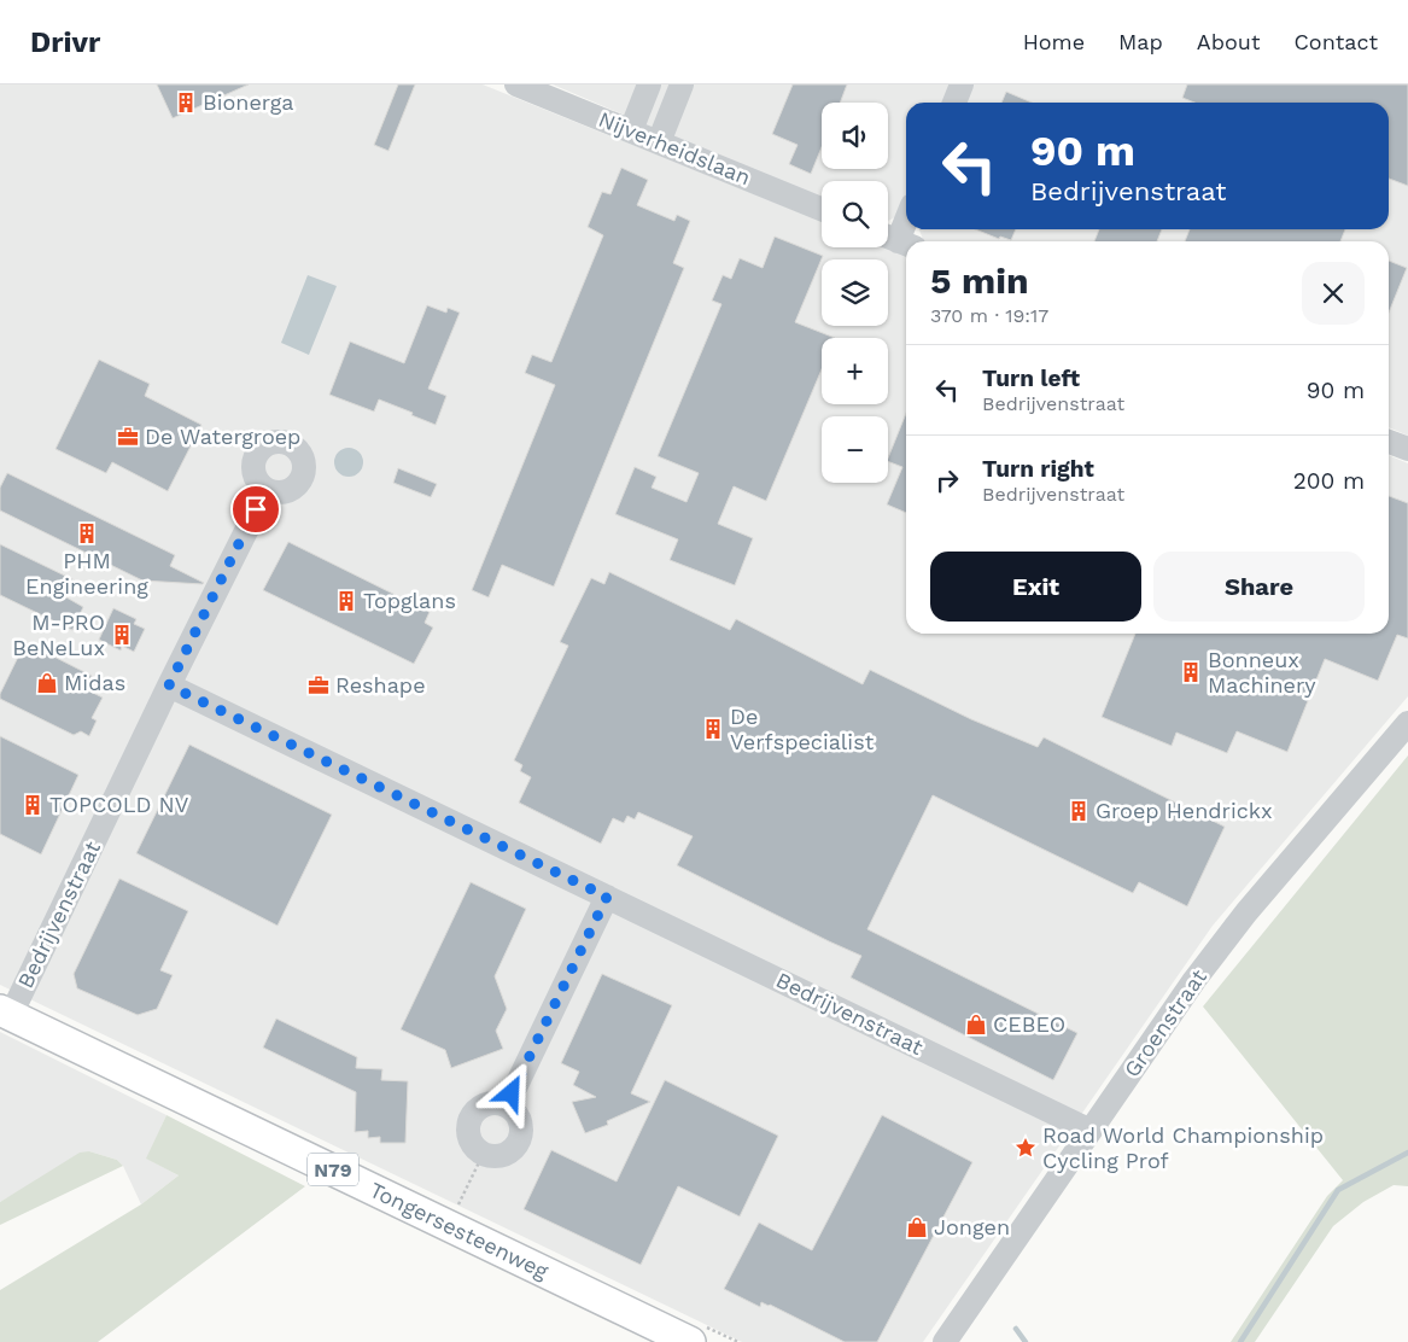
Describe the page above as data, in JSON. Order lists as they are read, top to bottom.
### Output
{
  "streets": {
    "main road": ["N79", "Tongersesteenweg"],
    "street": ["Nijverheidslaan", "Bedrijvenstraat", "Groenstraat"]
  },
  "crossings": [
    ["Bedrijvenstraat", "Groenstraat"],
    ["Bedrijvenstraat", "Tongersesteenweg"]
  ],
  "places": {
    "building": [
      "Bionerga",
      "PHM Engineering",
      "Topglans",
      "M-PRO BeNeLux",
      "Bonneux Machinery",
      "De Verfspecialist",
      "TOPCOLD NV",
      "Groep Hendrickx"
    ],
    "office": ["De Watergroep", "Reshape"],
    "shop": ["Midas", "CEBEO", "Jongen"],
    "place": ["Road World Championship Cycling Prof"]
  },
  "page": {
    "header": "Drivr",
    "nav": [
      "Home",
      "Map",
      "About",
      "Contact"
    ],
    "map_buttons": ["+", "−"],
    "turn": ["90 m", "Bedrijvenstraat"],
    "heading": ["5 min", "370 m · 19:17"],
    "list": [
      {
        "name": "Turn left",
        "note": "Bedrijvenstraat",
        "value": "90 m"
      },
      {
        "name": "Turn right",
        "note": "Bedrijvenstraat",
        "value": "200 m"
      }
    ],
    "buttons": ["Exit", "Share"]
  }
}
